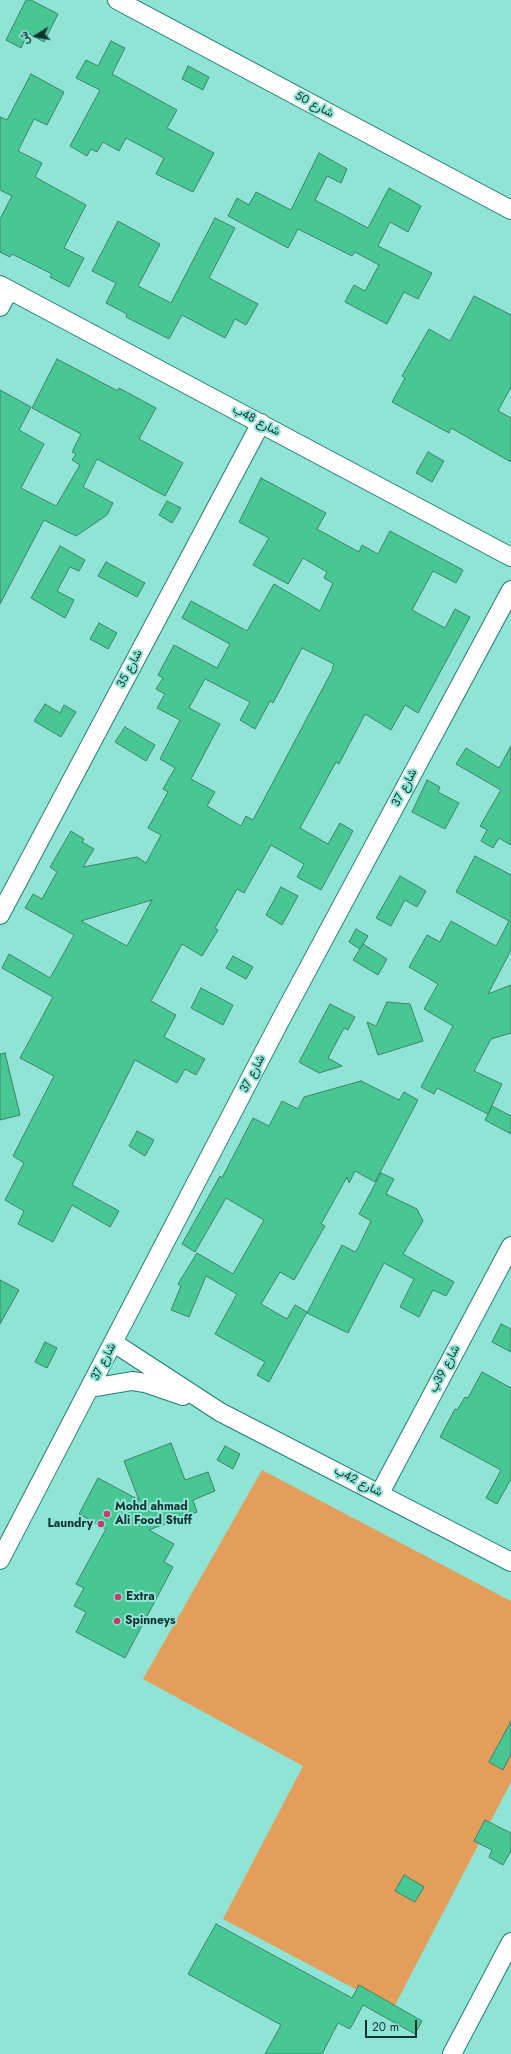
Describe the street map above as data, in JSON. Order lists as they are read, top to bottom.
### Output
{
  "streets": {
    "street": [
      "شارع 50",
      "شارع 48ب",
      "شارع 35",
      "شارع 37",
      "شارع 39ب",
      "شارع 42ب"
    ]
  },
  "crossings": [
    ["شارع 48ب", "شارع 35"],
    ["شارع 37", "شارع 42ب"],
    ["شارع 39ب", "شارع 42ب"]
  ],
  "places": [
    "Mohd ahmad Ali Food Stuff",
    "Laundry",
    "Extra",
    "Spinneys"
  ],
  "scale_bar": "20 m",
  "north": "left"
}
